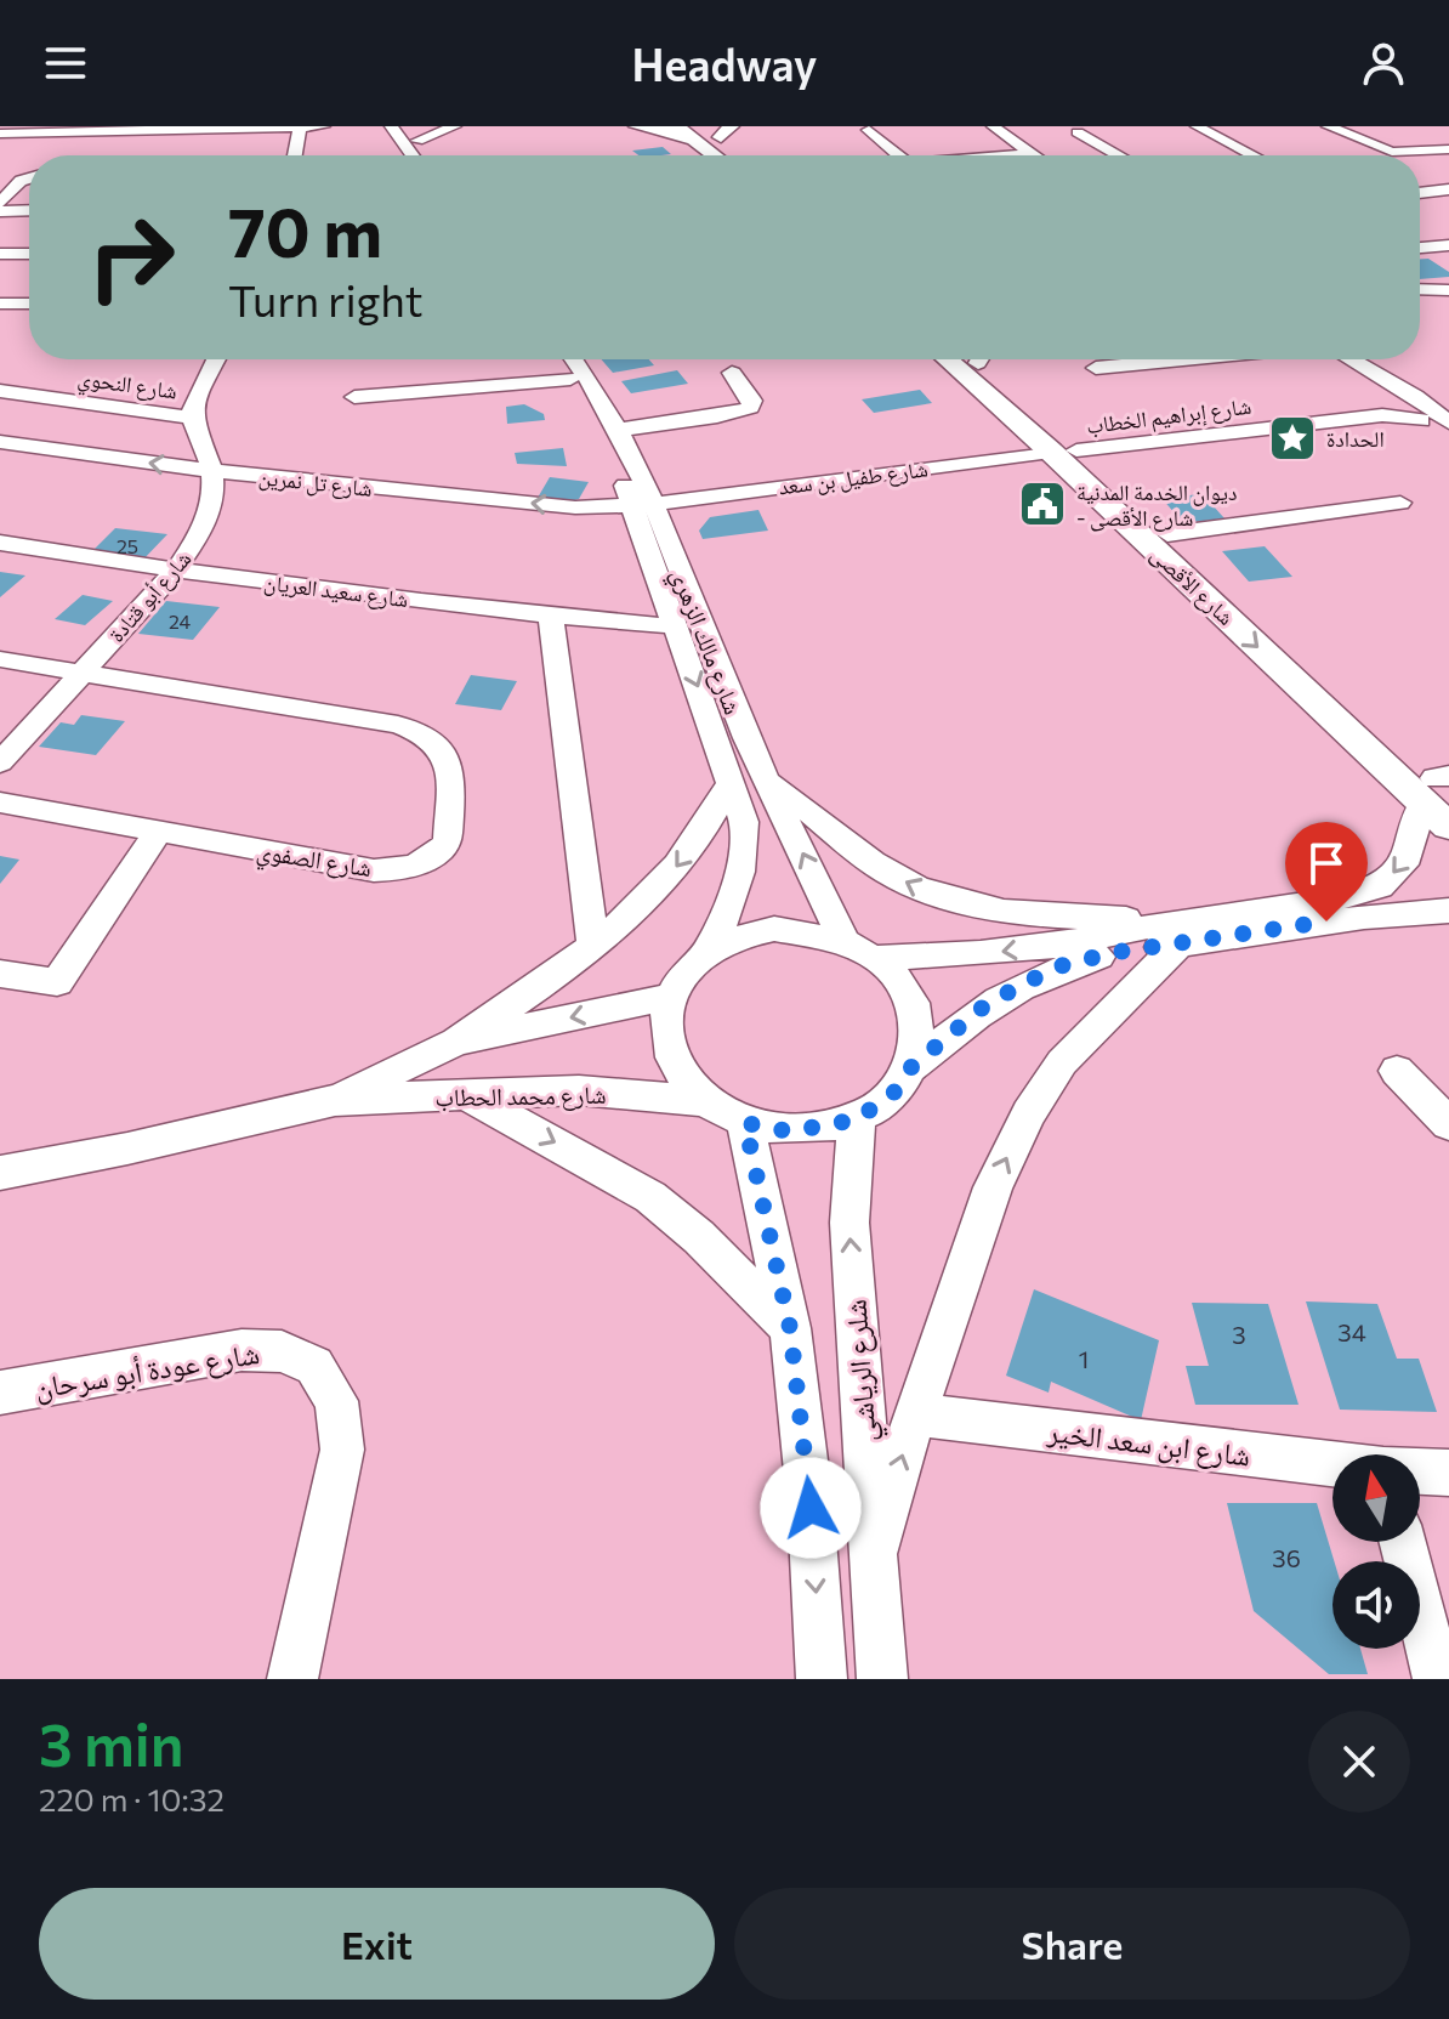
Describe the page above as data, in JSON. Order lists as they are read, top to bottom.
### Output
{
  "streets": {
    "main road": ["شارع الأقصى"],
    "street": [
      "شارع النحوي",
      "شارع إبراهيم الخطاب",
      "شارع طفيل بن سعد",
      "شارع تل نمرين",
      "شارع سعيد العريان",
      "شارع أبو قتادة",
      "شارع مالك الزهري",
      "شارع الصفوي",
      "شارع محمد الحطاب",
      "شارع عودة أبو سرحان",
      "شلرع الرياشي",
      "شارع ابن سعد الخير"
    ]
  },
  "crossings": [
    ["شارع النحوي", "شارع أبو قتادة"],
    ["شارع إبراهيم الخطاب", "شارع طفيل بن سعد"],
    ["شارع إبراهيم الخطاب", "شارع الأقصى"],
    ["شارع طفيل بن سعد", "شارع تل نمرين"],
    ["شارع طفيل بن سعد", "شارع الأقصى"],
    ["شارع طفيل بن سعد", "شارع مالك الزهري"],
    ["شارع تل نمرين", "شارع أبو قتادة"],
    ["شارع تل نمرين", "شارع مالك الزهري"],
    ["شارع سعيد العريان", "شارع أبو قتادة"],
    ["شارع سعيد العريان", "شارع مالك الزهري"],
    ["شارع أبو قتادة", "شارع الصفوي"],
    ["شارع مالك الزهري", "شارع محمد الحطاب"],
    ["شارع مالك الزهري", "شلرع الرياشي"],
    ["شارع محمد الحطاب", "شلرع الرياشي"]
  ],
  "places": {
    "place": ["الحدادة"],
    "public building": ["ديوان الخدمة المدنية - شارع الأقصى"]
  },
  "house_numbers": [
    "25",
    "24",
    "34",
    "3",
    "1",
    "36"
  ],
  "north": "top",
  "page": {
    "header": "Headway",
    "turn": ["70 m", "Turn right"],
    "heading": ["3 min", "220 m · 10:32"],
    "buttons": ["Exit", "Share"]
  }
}
